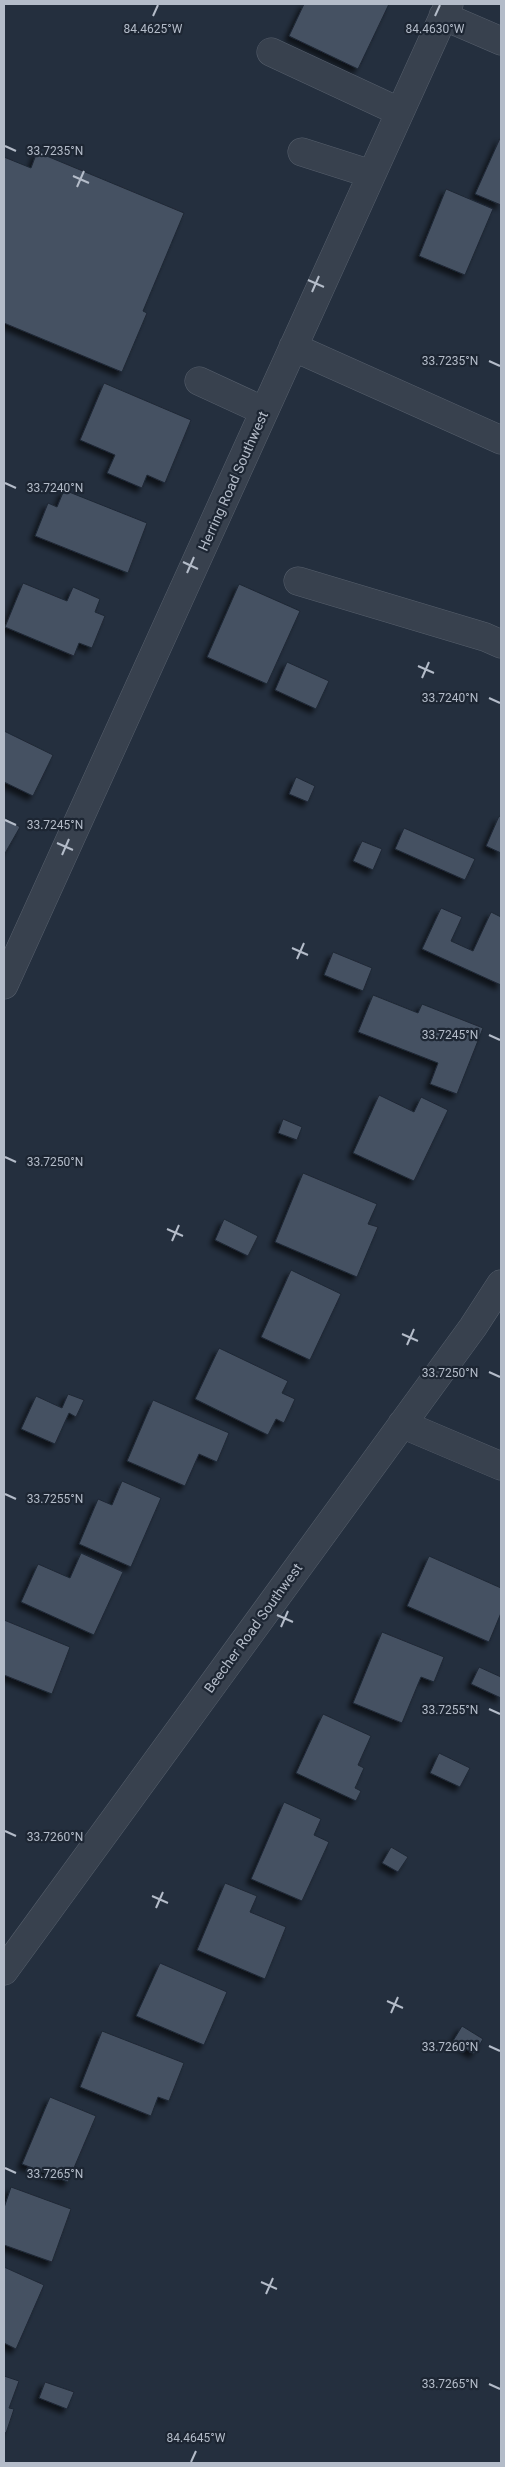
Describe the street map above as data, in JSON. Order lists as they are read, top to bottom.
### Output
{
  "streets": {
    "street": ["Herring Road Southwest", "Beecher Road Southwest"]
  },
  "coordinates": [
    "84.4625°W",
    "84.4630°W",
    "33.7235°N",
    "33.7240°N",
    "33.7245°N",
    "33.7250°N",
    "33.7255°N",
    "33.7260°N",
    "33.7265°N",
    "84.4645°W"
  ]
}
